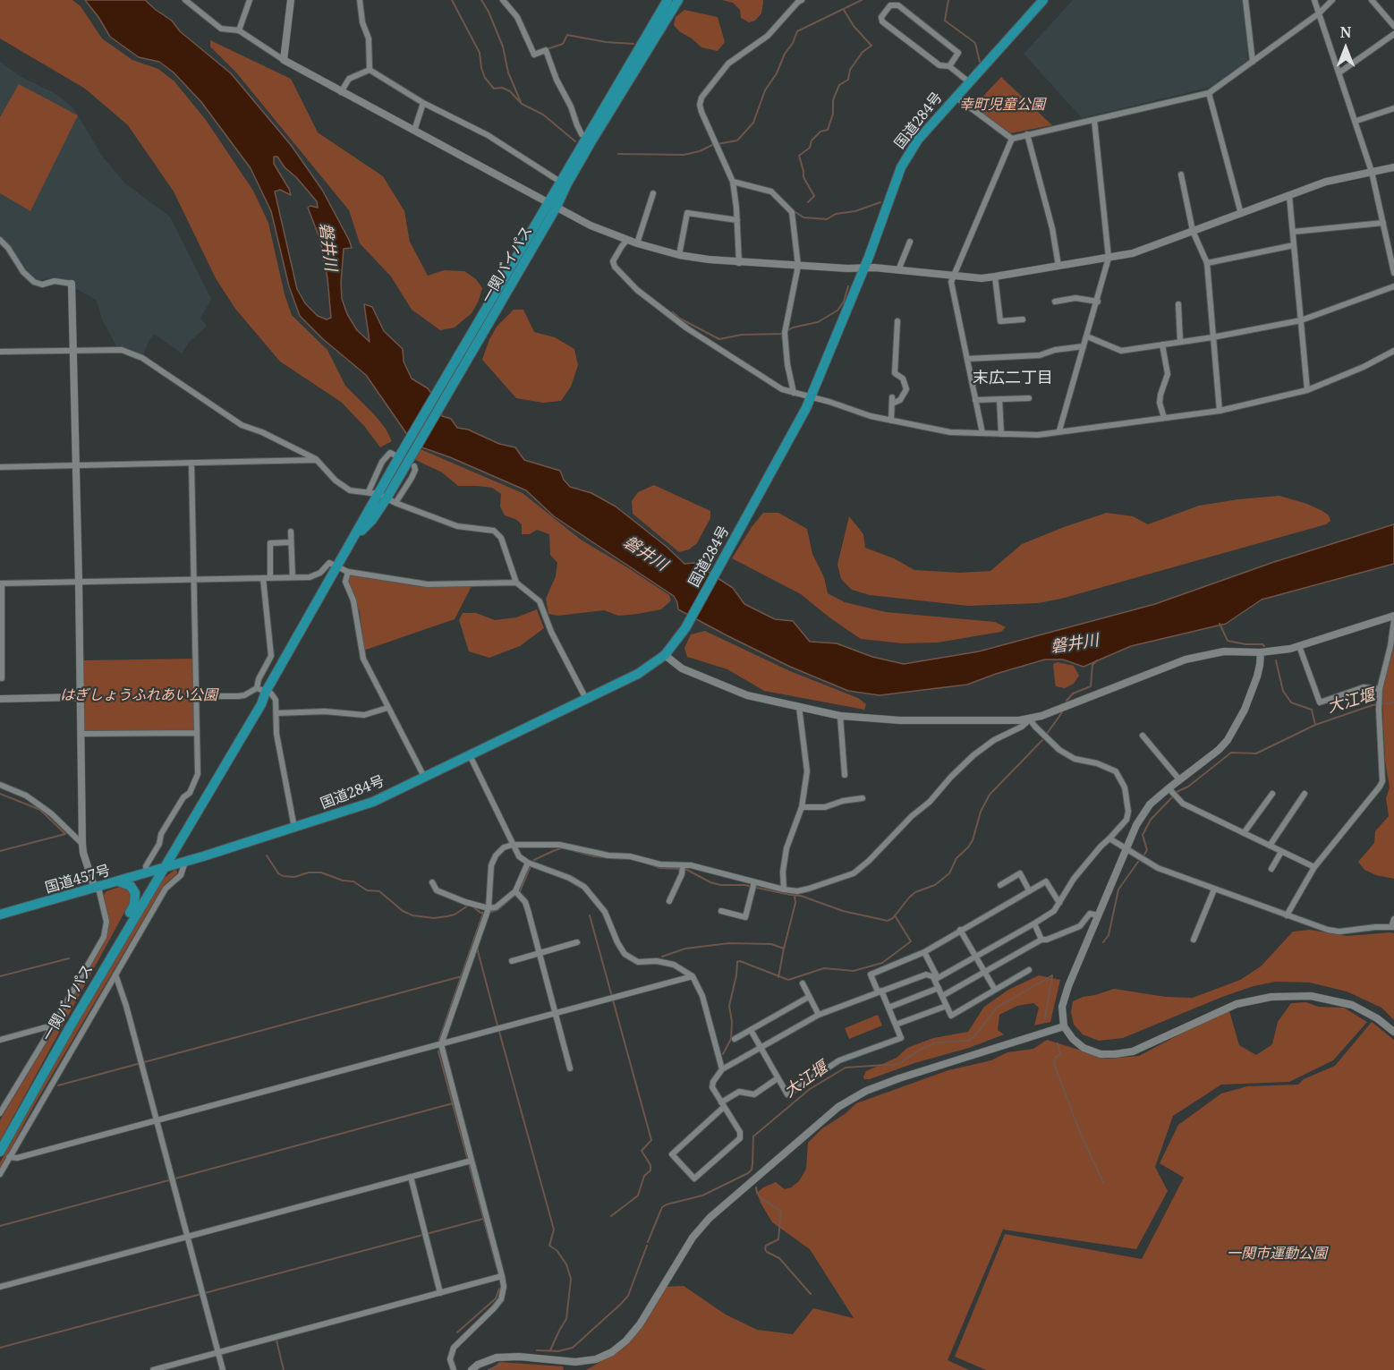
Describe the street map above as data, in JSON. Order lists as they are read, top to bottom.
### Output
{
  "streets": {
    "highway": ["国道284号", "一関バイパス", "国道457号"]
  },
  "crossings": [
    ["国道284号", "一関バイパス"],
    ["国道284号", "国道457号"],
    ["一関バイパス", "国道457号"]
  ],
  "districts": ["末広二丁目"],
  "water": ["磐井川", "大江堰"],
  "parks": ["幸町児童公園", "はぎしょうふれあい公園", "一関市運動公園"],
  "north": "top"
}
